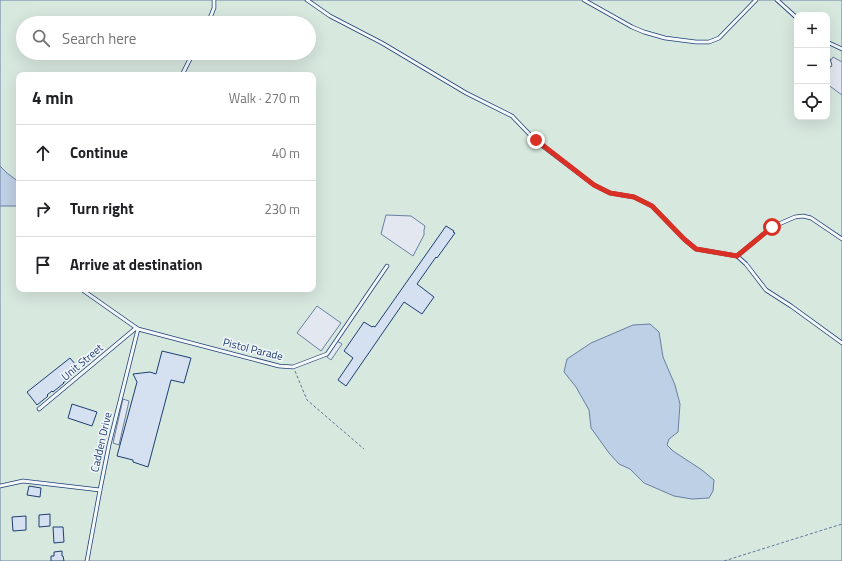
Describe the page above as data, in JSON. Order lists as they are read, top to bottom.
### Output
{
  "streets": {
    "lane": ["Pistol Parade", "Unit Street", "Cadden Drive"]
  },
  "crossings": [
    ["Pistol Parade", "Unit Street"],
    ["Pistol Parade", "Cadden Drive"],
    ["Unit Street", "Cadden Drive"]
  ],
  "page": {
    "map_buttons": ["+", "−"],
    "search": "Search here",
    "heading": ["4 min", "Walk · 270 m"],
    "list": [
      ["Continue", "40 m"],
      ["Turn right", "230 m"],
      "Arrive at destination"
    ]
  }
}
